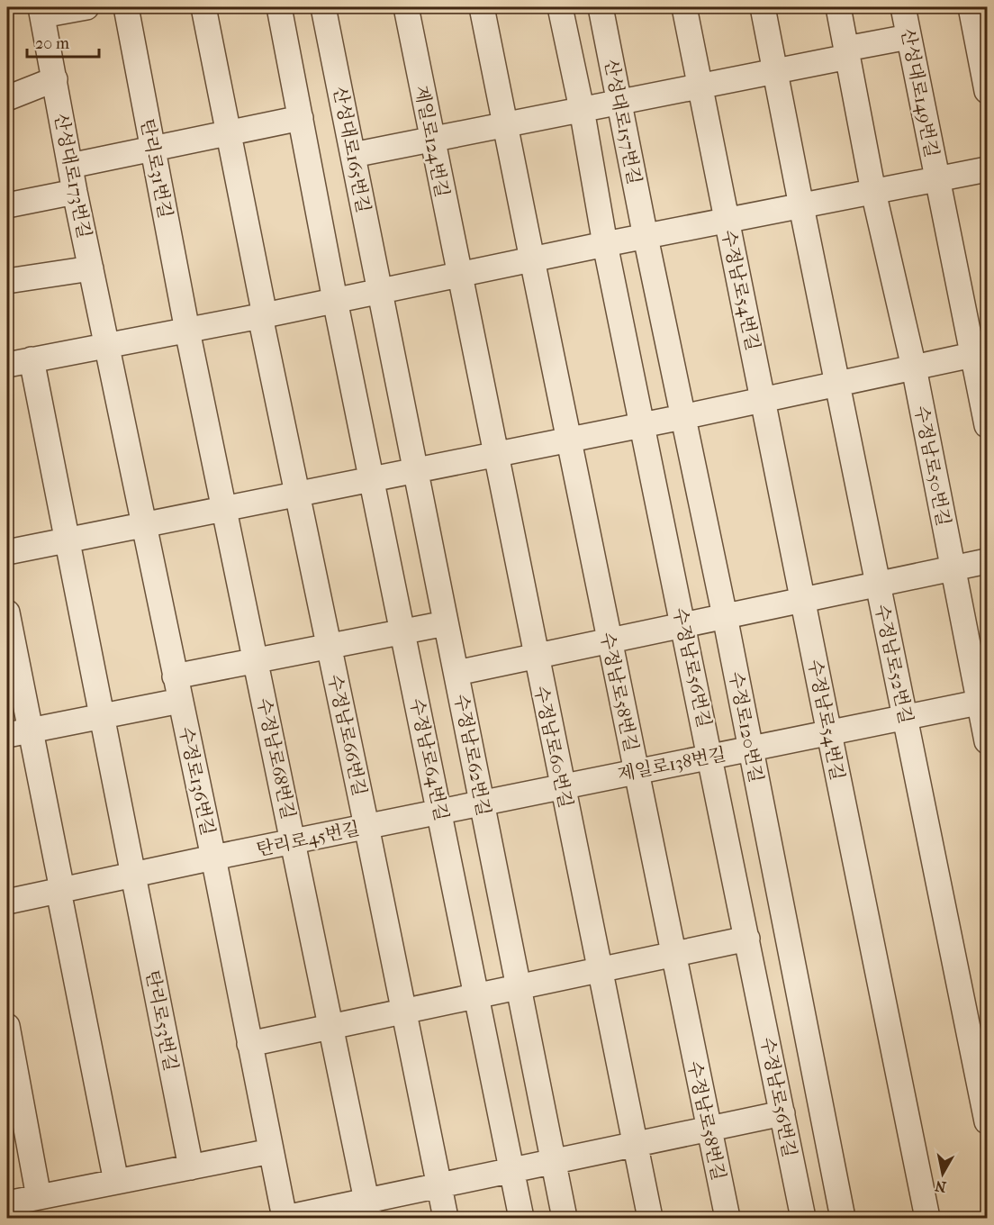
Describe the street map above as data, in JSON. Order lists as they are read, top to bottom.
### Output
{
  "streets": {
    "street": [
      "산성대로149번길",
      "산성대로157번길",
      "제일로124번길",
      "산성대로165번길",
      "탄리로31번길",
      "산성대로173번길",
      "수정남로54번길",
      "수정남로50번길",
      "수정남로52번길",
      "수정남로56번길",
      "수정남로58번길",
      "수정로120번길",
      "수정남로66번길",
      "수정남로60번길",
      "수정남로62번길",
      "수정남로68번길",
      "수정남로64번길",
      "제일로138번길",
      "수정로136번길",
      "탄리로45번길",
      "탄리로53번길"
    ]
  },
  "crossings": [
    ["산성대로157번길", "수정로120번길"],
    ["제일로124번길", "수정남로60번길"],
    ["산성대로165번길", "수정남로62번길"],
    ["탄리로31번길", "수정남로68번길"],
    ["산성대로173번길", "수정로136번길"],
    ["수정남로54번길", "제일로138번길"],
    ["수정남로50번길", "제일로138번길"],
    ["수정남로52번길", "제일로138번길"],
    ["수정남로56번길", "제일로138번길"],
    ["수정남로58번길", "제일로138번길"],
    ["수정로120번길", "제일로138번길"],
    ["수정남로66번길", "탄리로45번길"],
    ["수정남로60번길", "제일로138번길"],
    ["수정남로62번길", "제일로138번길"],
    ["수정남로62번길", "탄리로45번길"],
    ["수정남로68번길", "탄리로45번길"],
    ["수정남로64번길", "탄리로45번길"],
    ["제일로138번길", "탄리로45번길"],
    ["수정로136번길", "탄리로45번길"],
    ["탄리로45번길", "탄리로53번길"]
  ],
  "scale_bar": "20 m",
  "north": "bottom"
}
